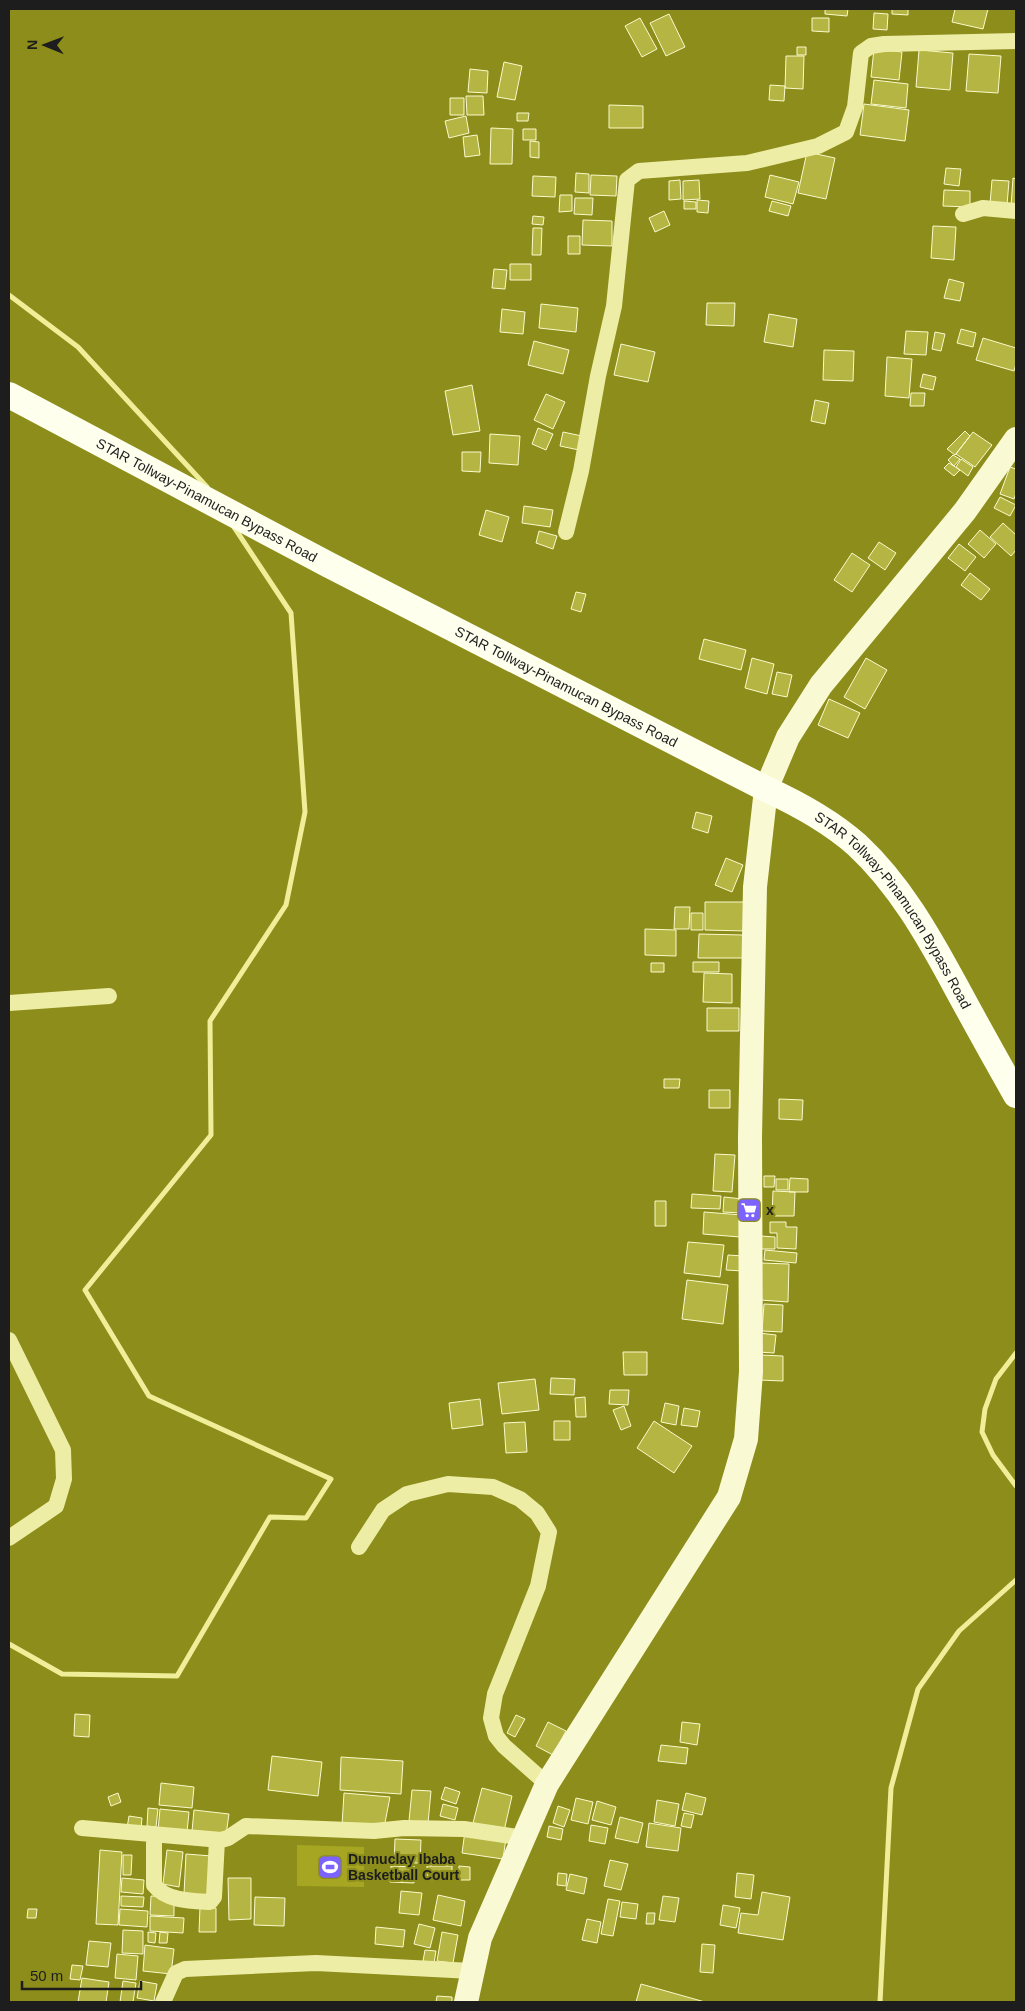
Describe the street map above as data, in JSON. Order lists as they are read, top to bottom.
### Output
{
  "streets": {
    "main road": ["STAR Tollway-Pinamucan Bypass Road"]
  },
  "places": {
    "supermarket": ["x"],
    "sports": ["Dumuclay Ibaba Basketball Court"]
  },
  "scale_bar": "50 m",
  "north": "left"
}
